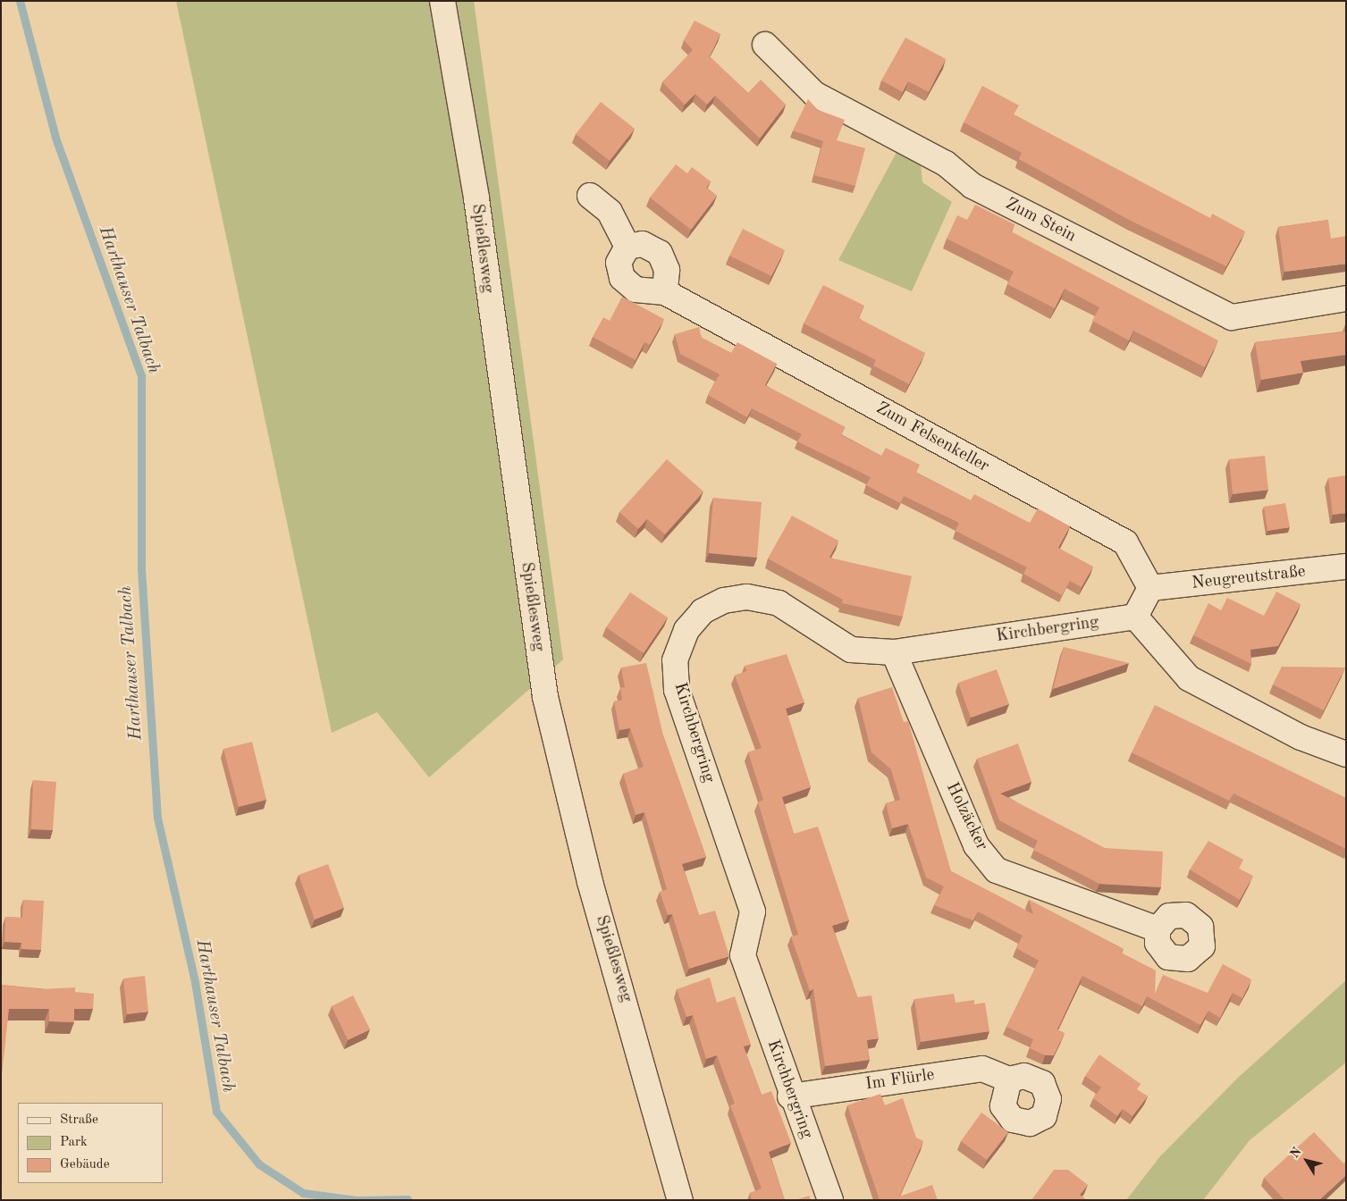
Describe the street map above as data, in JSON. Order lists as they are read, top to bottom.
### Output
{
  "streets": {
    "street": [
      "Zum Stein",
      "Spießlesweg",
      "Zum Felsenkeller",
      "Neugreutstraße",
      "Kirchbergring",
      "Holzäcker",
      "Im Flürle"
    ]
  },
  "crossings": [
    ["Zum Felsenkeller", "Neugreutstraße"],
    ["Kirchbergring", "Holzäcker"],
    ["Kirchbergring", "Im Flürle"]
  ],
  "water": ["Harthauser Talbach"],
  "legend": ["Straße", "Park", "Gebäude"],
  "north": "top left"
}
